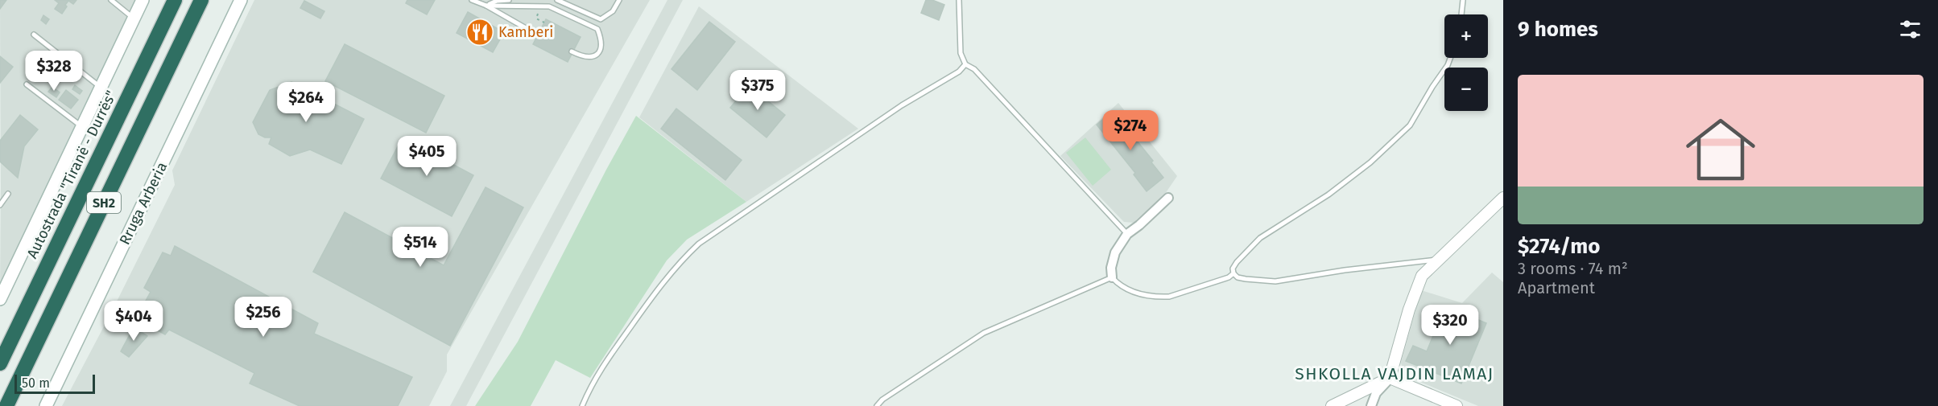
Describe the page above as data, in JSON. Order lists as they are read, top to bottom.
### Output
{
  "streets": {
    "highway": ["Autostrada \"Tiranë - Durrës\"", "SH2"],
    "main road": ["Rruga Arberia"]
  },
  "districts": ["SHKOLLA VAJDIN LAMAJ"],
  "places": {
    "restaurant": ["Kamberi"]
  },
  "scale_bar": "50 m",
  "page": {
    "heading": "9 homes",
    "map_buttons": ["+", "−"],
    "price": [
      "$328",
      "$375",
      "$264",
      "$274",
      "$405",
      "$514",
      "$256",
      "$404",
      "$320"
    ],
    "list": [
      {
        "name": "$274/mo",
        "note": "3 rooms · 74 m² · Apartment"
      }
    ],
    "scale": "50 m"
  }
}
